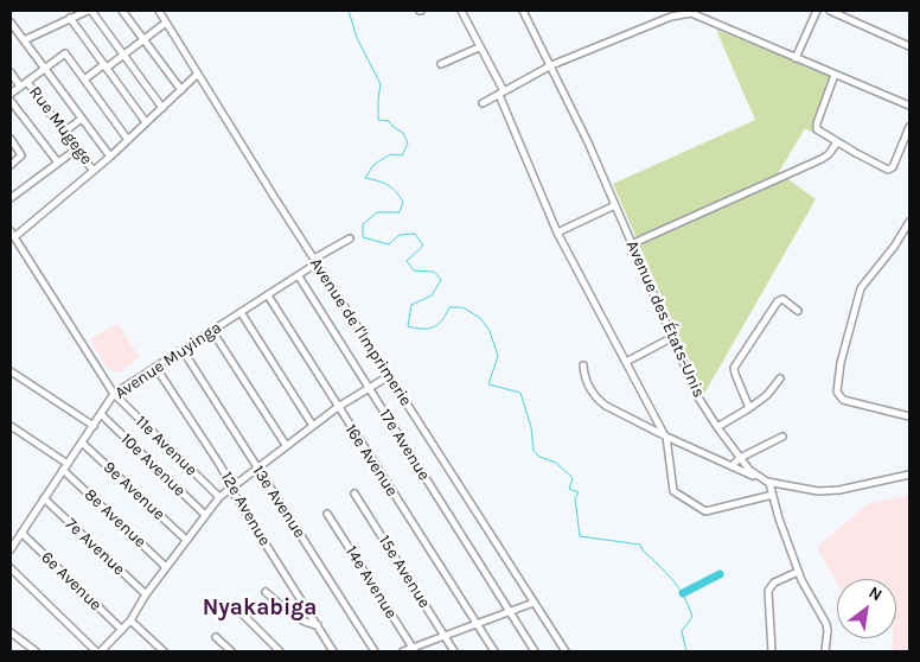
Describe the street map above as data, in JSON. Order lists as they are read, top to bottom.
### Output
{
  "streets": {
    "street": [
      "Rue Mugege",
      "Avenue des États-Unis",
      "Avenue de l'Imprimerie",
      "Avenue Muyinga",
      "17e Avenue",
      "11e Avenue",
      "16e Avenue",
      "10e Avenue",
      "9e Avenue",
      "13e Avenue",
      "12e Avenue",
      "8e Avenue",
      "7e Avenue",
      "15e Avenue",
      "6e Avenue",
      "14e Avenue"
    ]
  },
  "crossings": [
    ["Avenue de l'Imprimerie", "Avenue Muyinga"],
    ["Avenue Muyinga", "17e Avenue"],
    ["Avenue Muyinga", "11e Avenue"],
    ["Avenue Muyinga", "16e Avenue"],
    ["Avenue Muyinga", "10e Avenue"],
    ["Avenue Muyinga", "9e Avenue"],
    ["Avenue Muyinga", "13e Avenue"],
    ["Avenue Muyinga", "12e Avenue"],
    ["Avenue Muyinga", "8e Avenue"],
    ["Avenue Muyinga", "7e Avenue"],
    ["Avenue Muyinga", "6e Avenue"]
  ],
  "districts": ["Nyakabiga"],
  "north": "top right"
}
